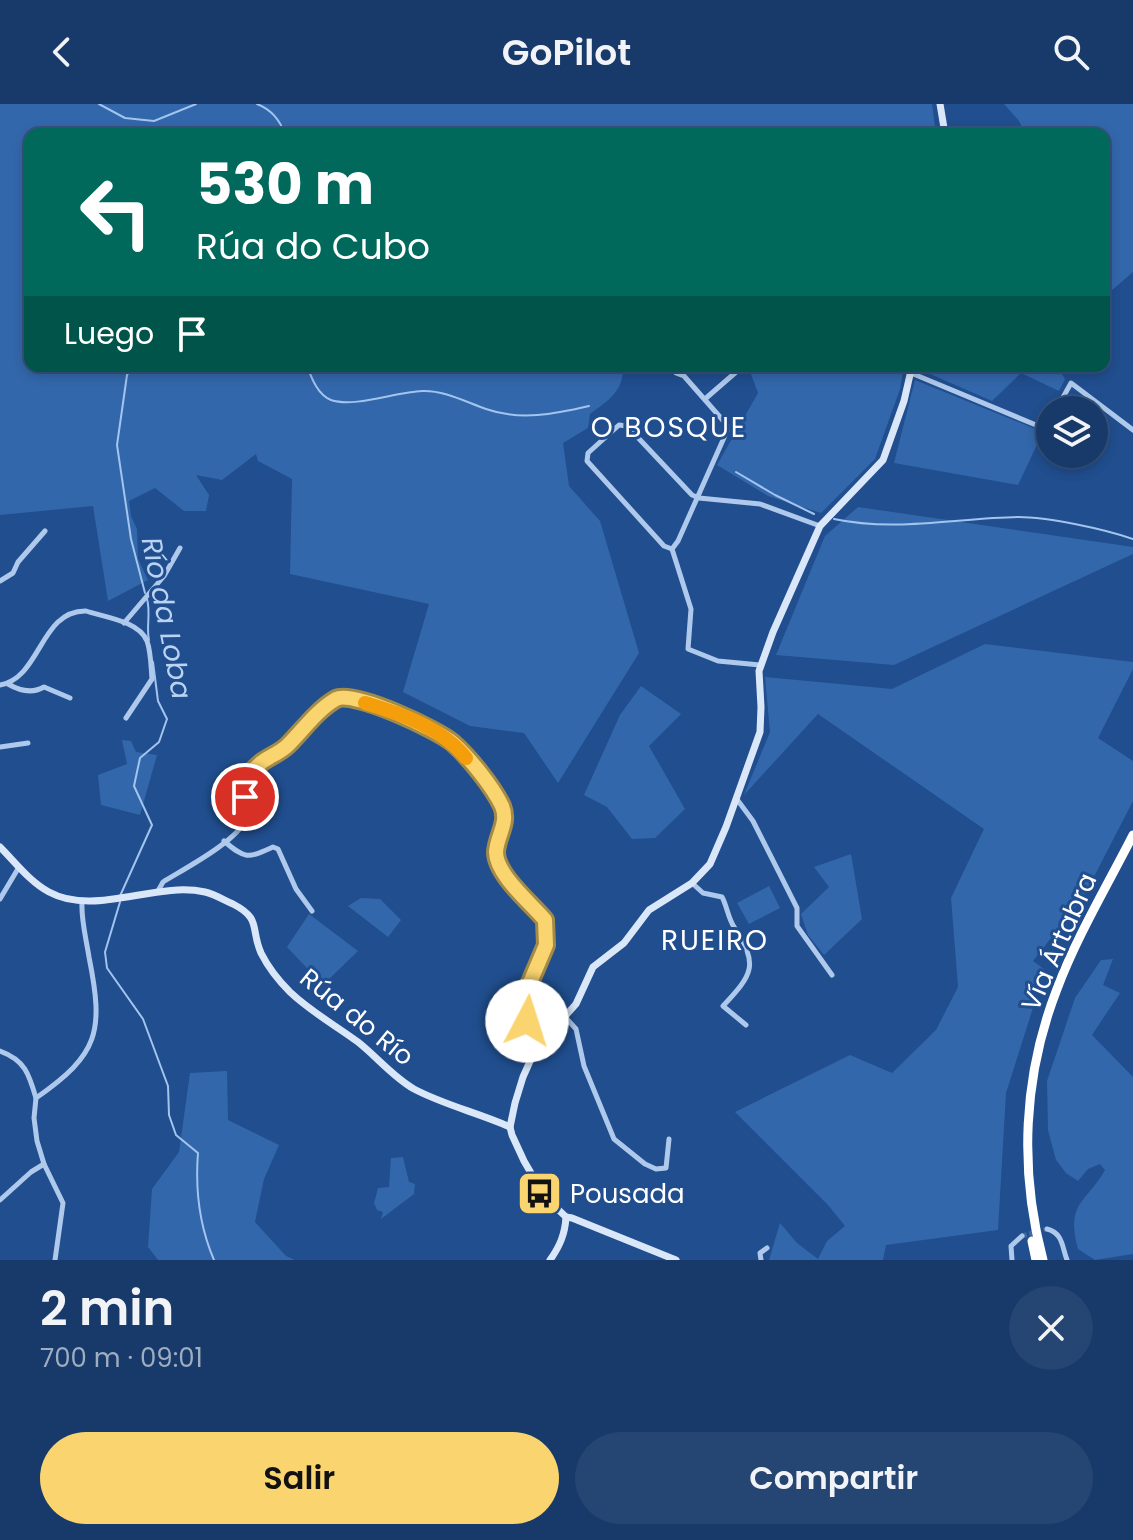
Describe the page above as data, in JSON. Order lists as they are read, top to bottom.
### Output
{
  "streets": {
    "highway": ["Vía Ártabra"],
    "street": ["Rúa do Río"]
  },
  "districts": ["O BOSQUE", "RUEIRO"],
  "water": ["Río da Loba"],
  "places": {
    "bus stop": ["Pousada"]
  },
  "page": {
    "header": "GoPilot",
    "turn": ["530 m", "Rúa do Cubo"],
    "then": "Luego",
    "heading": ["2 min", "700 m · 09:01"],
    "buttons": ["Salir", "Compartir"]
  }
}
